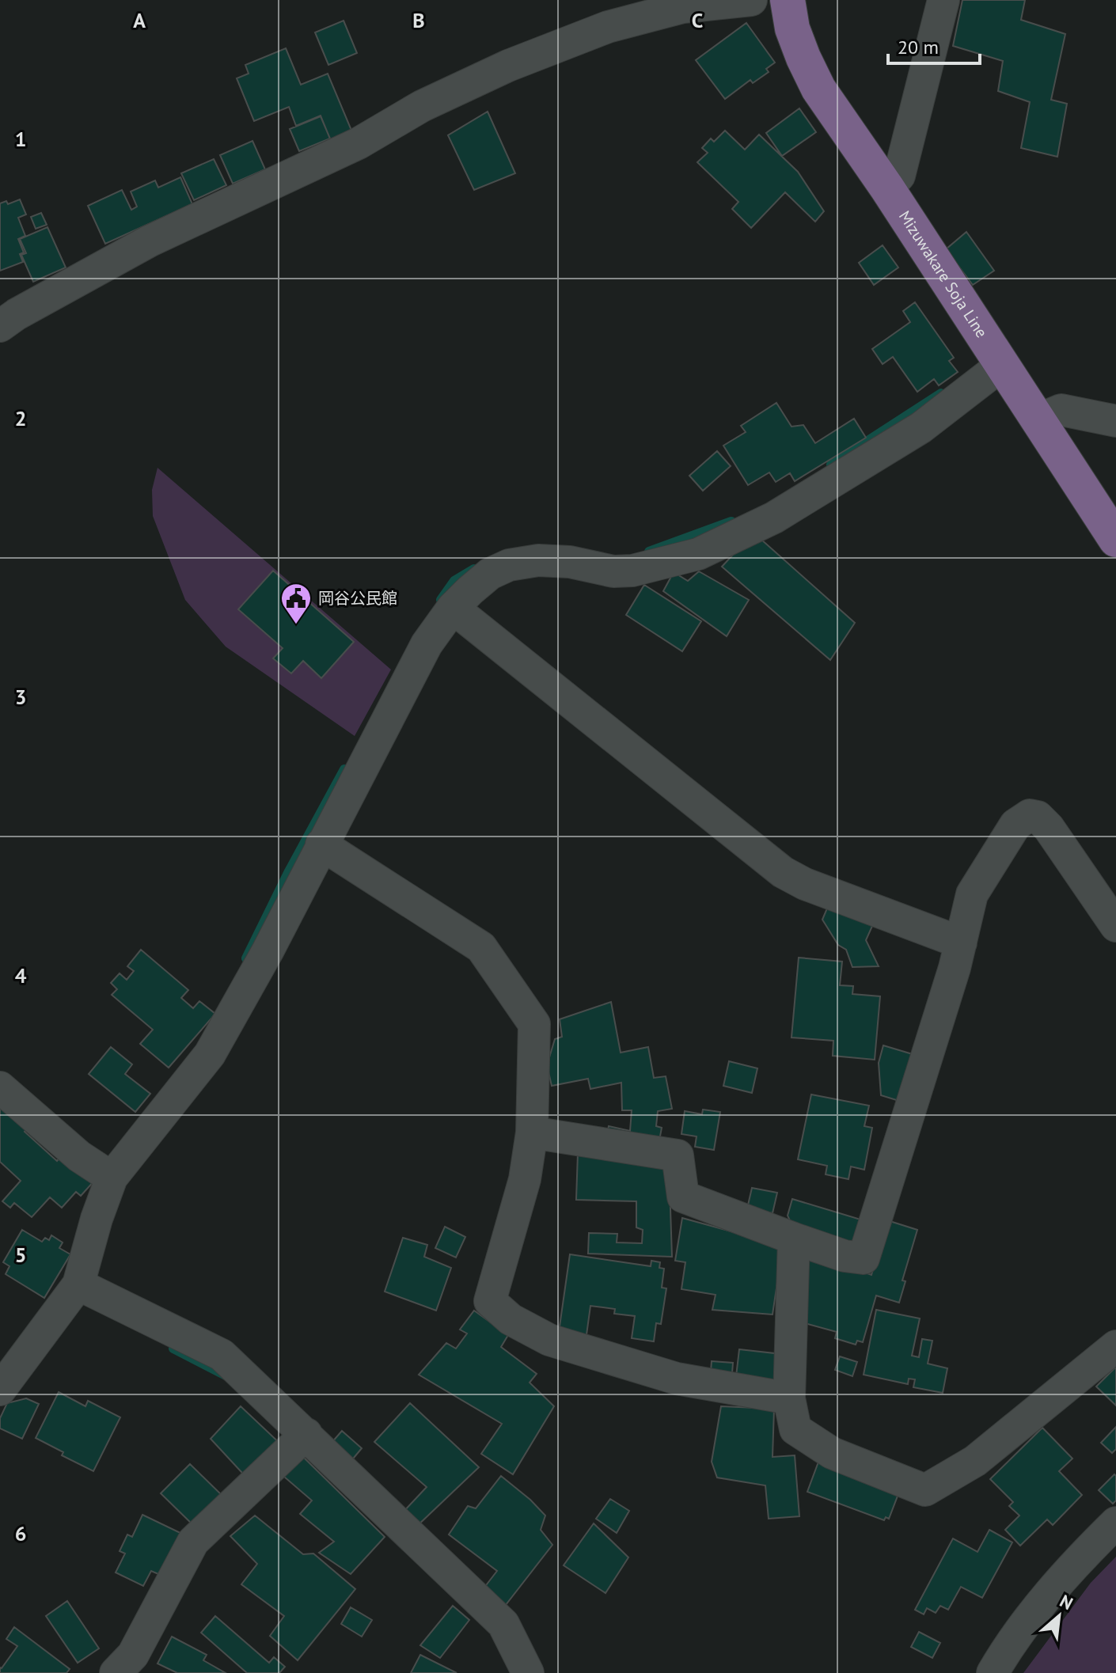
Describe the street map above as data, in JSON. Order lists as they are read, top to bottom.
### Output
{
  "streets": {
    "main road": ["Mizuwakare Soja Line"]
  },
  "places": {
    "public building": ["岡谷公民館"]
  },
  "scale_bar": "20 m",
  "north": "top right",
  "grid": {
    "columns": ["A", "B", "C"],
    "rows": [
      "1",
      "2",
      "3",
      "4",
      "5",
      "6"
    ]
  }
}
